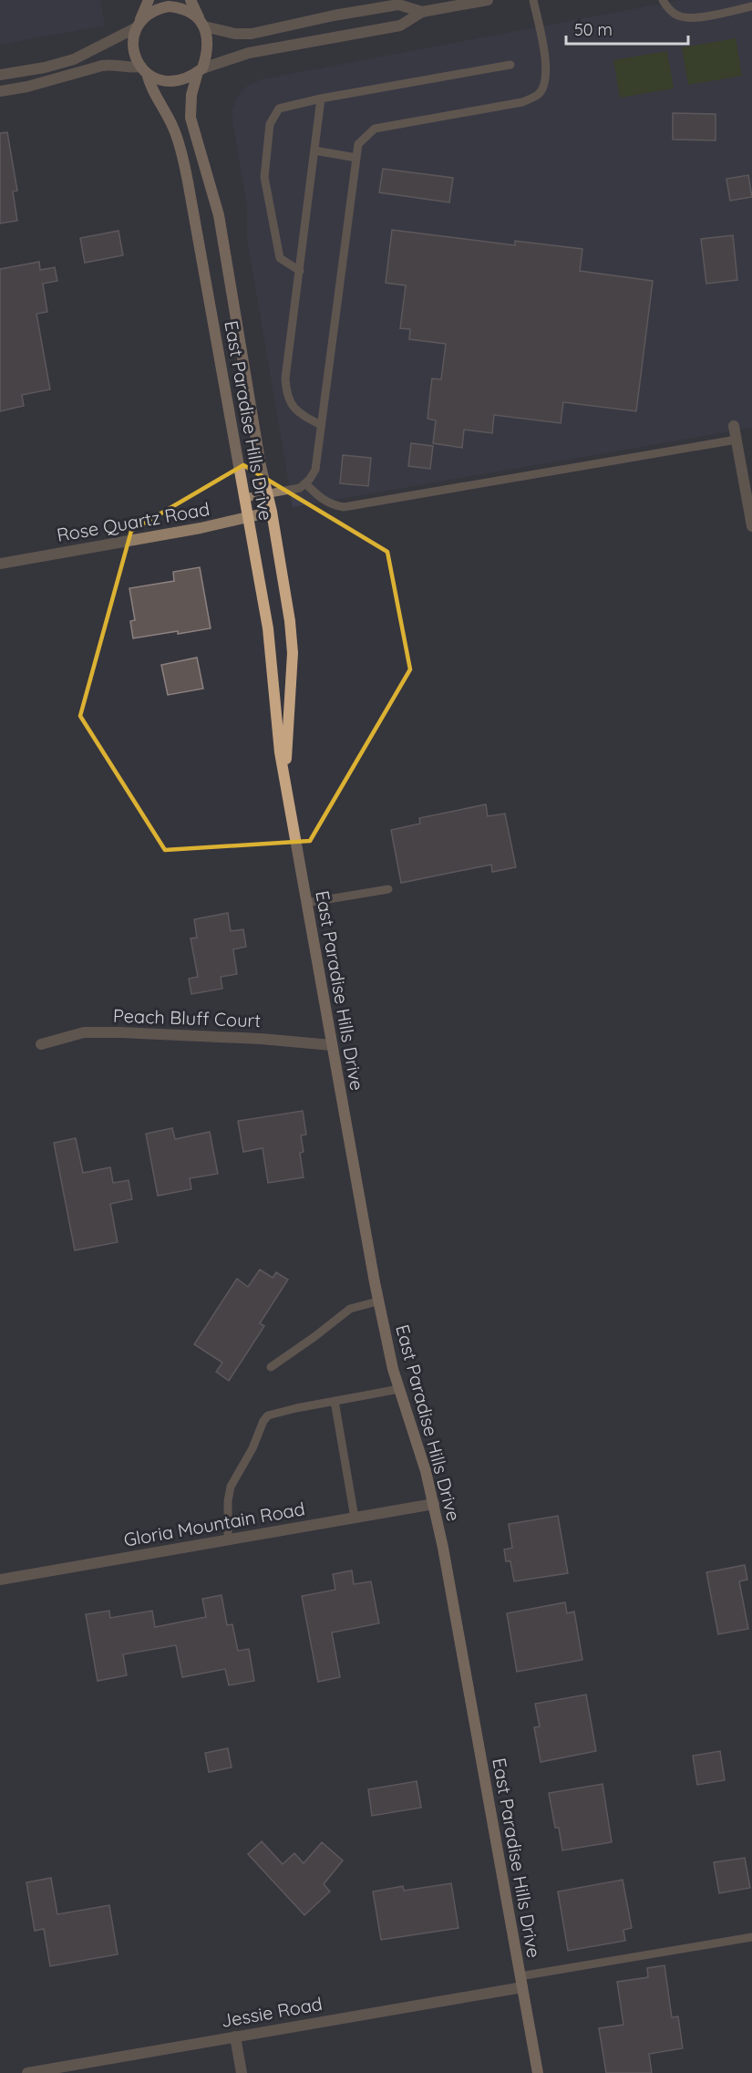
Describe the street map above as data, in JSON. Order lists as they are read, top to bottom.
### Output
{
  "streets": {
    "main road": ["East Paradise Hills Drive"],
    "street": [
      "Rose Quartz Road",
      "Peach Bluff Court",
      "Gloria Mountain Road",
      "Jessie Road"
    ]
  },
  "crossings": [
    ["East Paradise Hills Drive", "Rose Quartz Road"],
    ["East Paradise Hills Drive", "Peach Bluff Court"],
    ["East Paradise Hills Drive", "Gloria Mountain Road"],
    ["East Paradise Hills Drive", "Jessie Road"]
  ],
  "scale_bar": "50 m"
}
